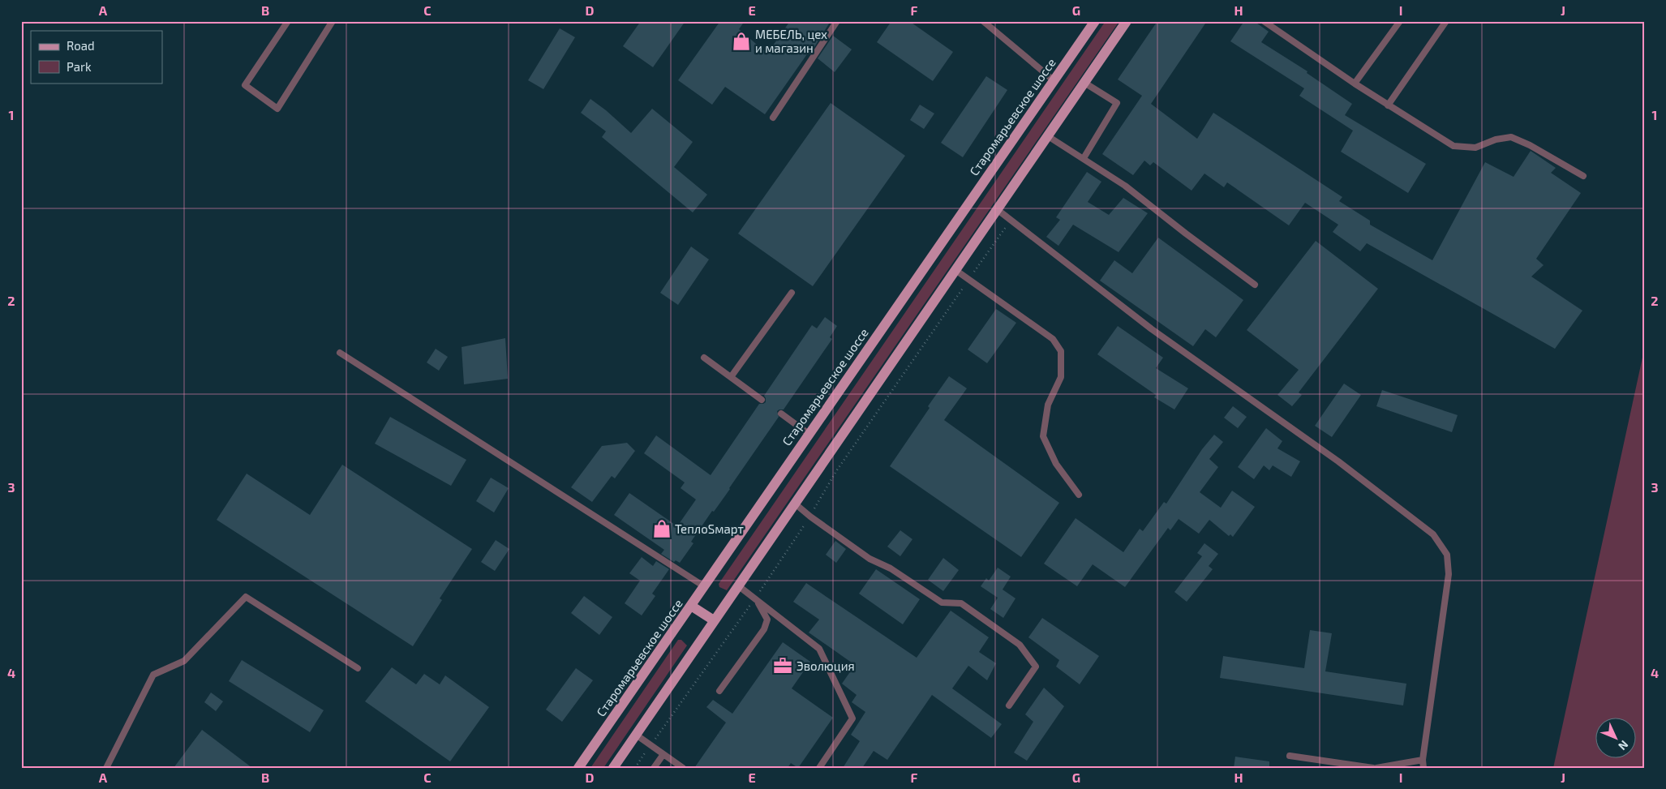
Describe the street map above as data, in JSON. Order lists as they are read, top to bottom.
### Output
{
  "streets": {
    "main road": ["Старомарьевское шоссе"]
  },
  "places": {
    "shop": ["МЕБЕЛЬ, цех и магазин", "ТеплоSмарт"],
    "office": ["Эволюция"]
  },
  "legend": ["Road", "Park"],
  "north": "bottom right",
  "grid": {
    "columns": [
      "A",
      "B",
      "C",
      "D",
      "E",
      "F",
      "G",
      "H",
      "I",
      "J"
    ],
    "rows": [
      "1",
      "2",
      "3",
      "4"
    ]
  }
}
